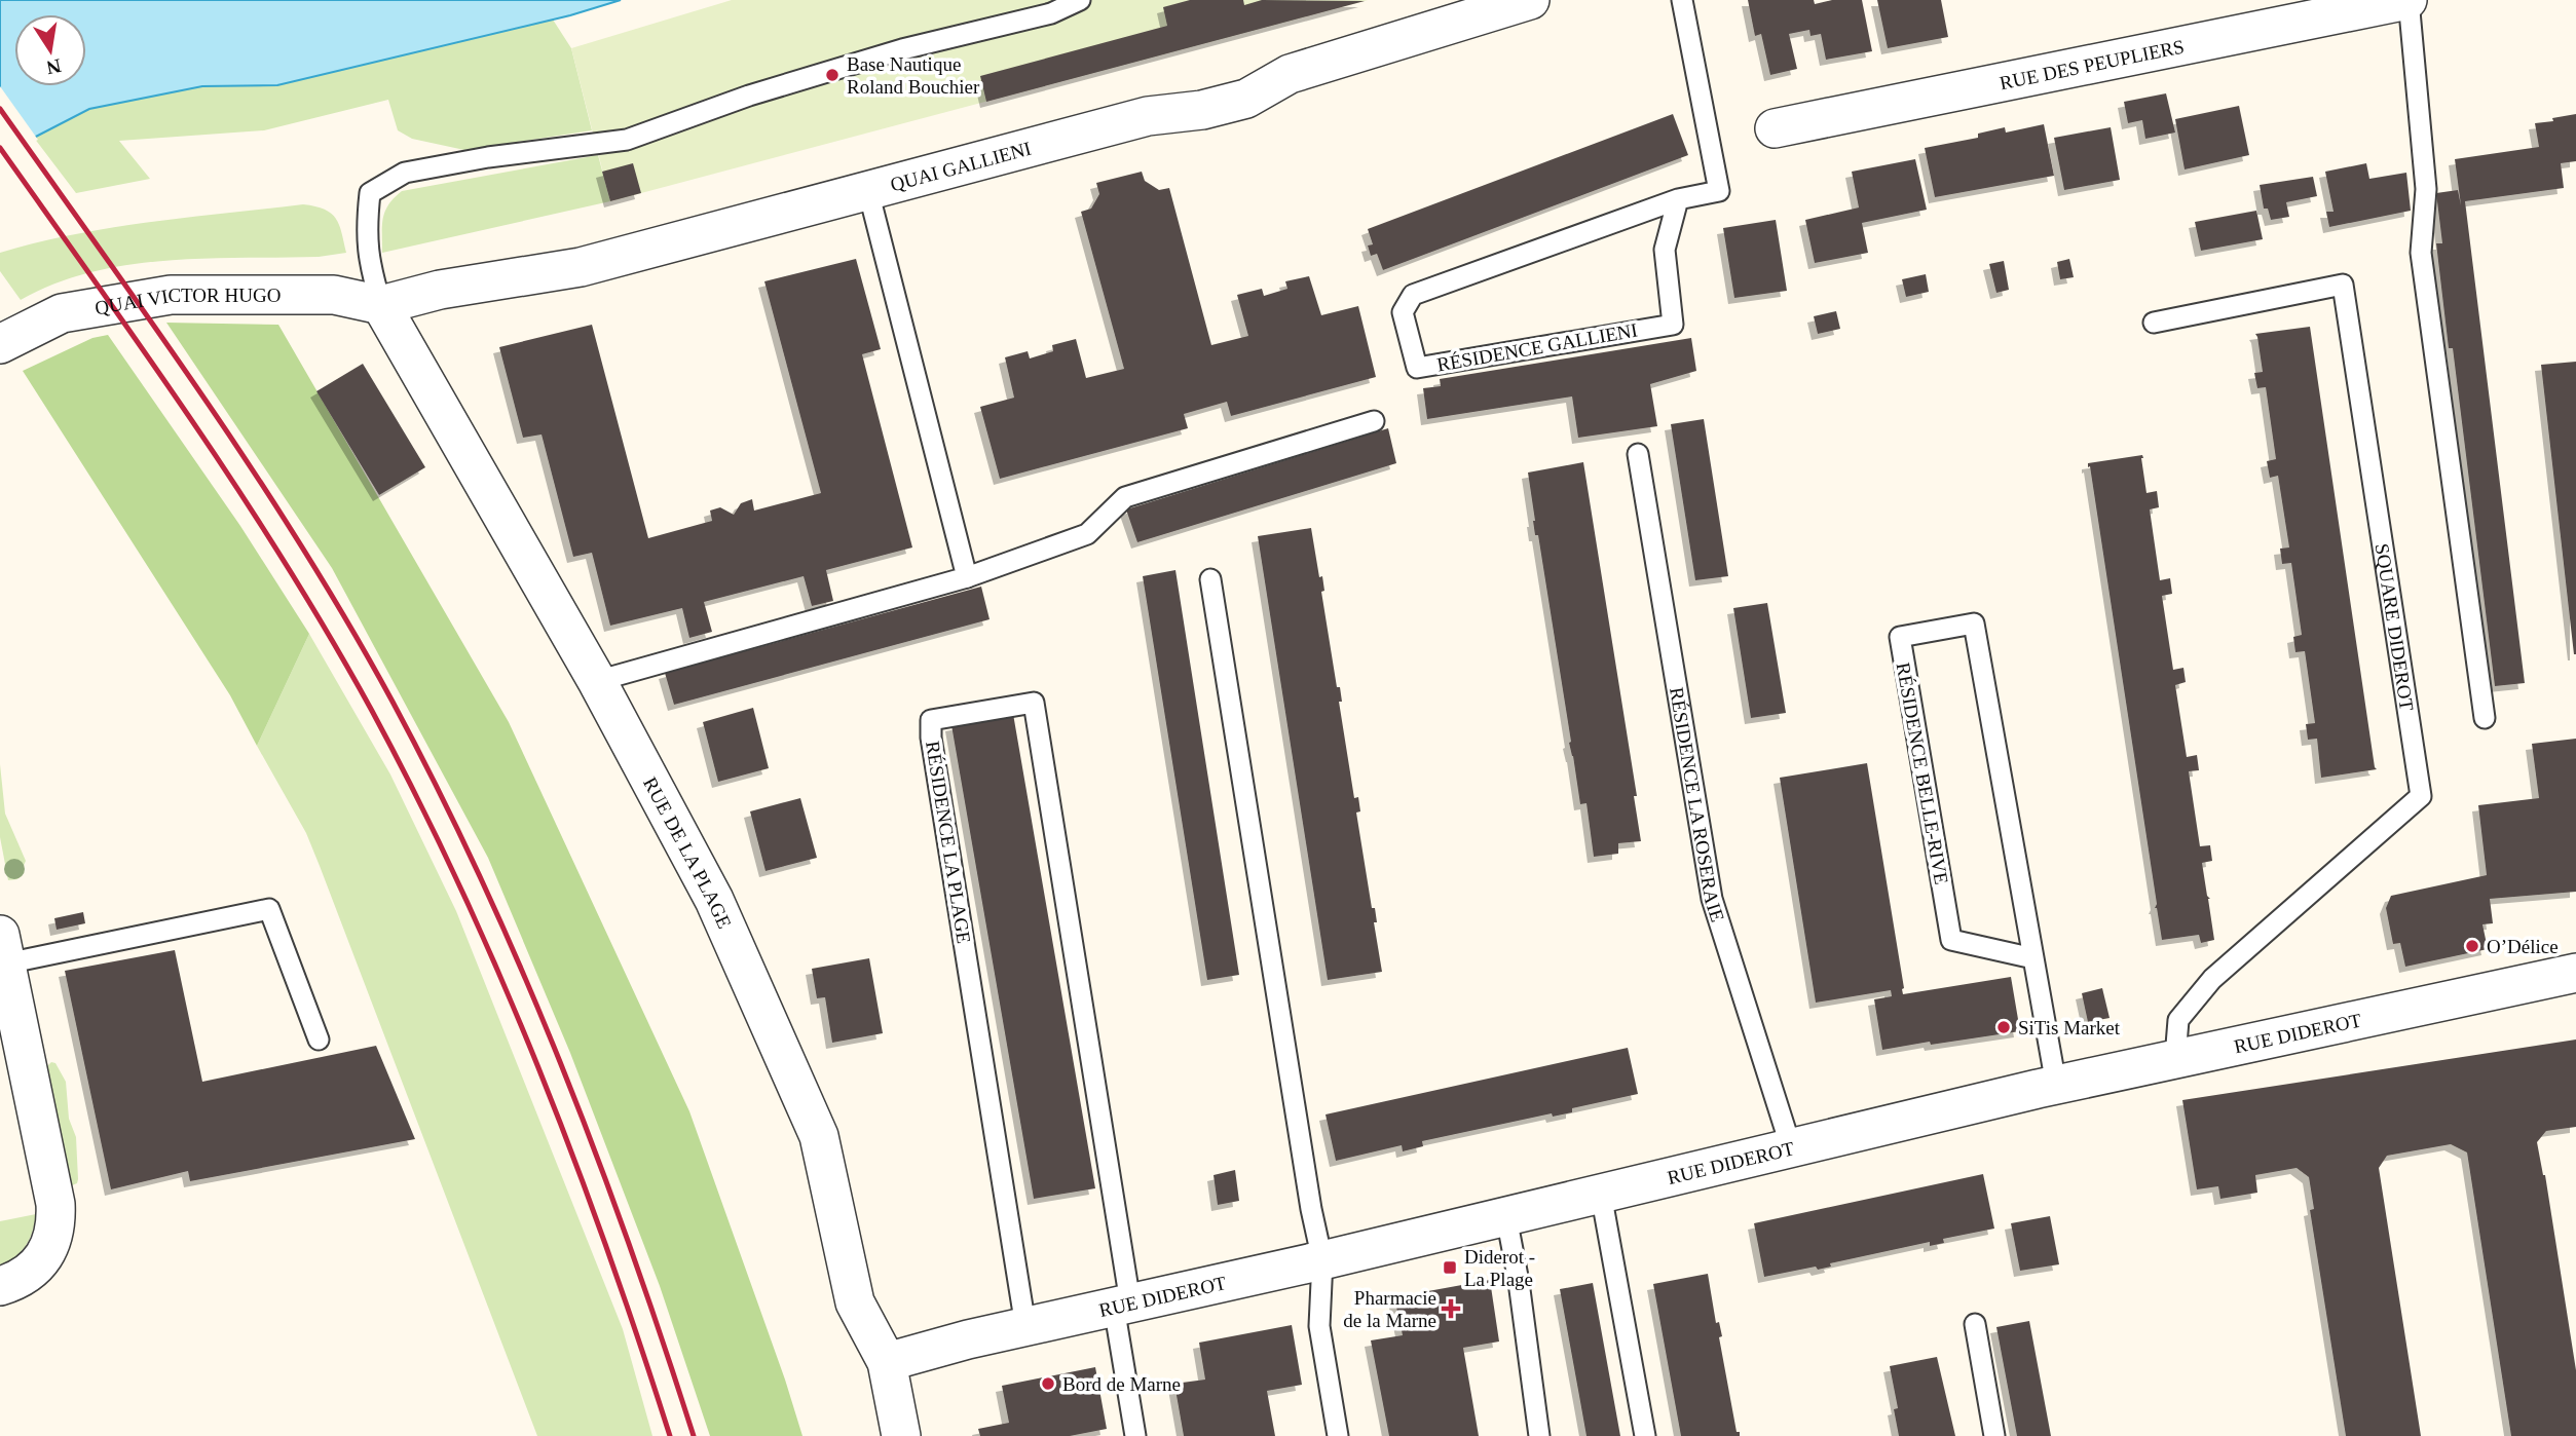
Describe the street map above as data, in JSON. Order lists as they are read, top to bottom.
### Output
{
  "streets": {
    "street": [
      "RUE DES PEUPLIERS",
      "QUAI GALLIENI",
      "QUAI VICTOR HUGO",
      "RUE DE LA PLAGE",
      "RUE DIDEROT"
    ],
    "lane": [
      "RÉSIDENCE GALLIENI",
      "SQUARE DIDEROT",
      "RÉSIDENCE BELLE-RIVE",
      "RÉSIDENCE LA ROSERAIE",
      "RÉSIDENCE LA PLAGE"
    ]
  },
  "crossings": [
    ["QUAI GALLIENI", "QUAI VICTOR HUGO"],
    ["QUAI GALLIENI", "RUE DE LA PLAGE"],
    ["QUAI VICTOR HUGO", "RUE DE LA PLAGE"],
    ["SQUARE DIDEROT", "RUE DIDEROT"],
    ["RÉSIDENCE BELLE-RIVE", "RUE DIDEROT"],
    ["RÉSIDENCE LA ROSERAIE", "RUE DIDEROT"],
    ["RÉSIDENCE LA PLAGE", "RUE DIDEROT"],
    ["RUE DE LA PLAGE", "RUE DIDEROT"]
  ],
  "places": {
    "other": [
      "Base Nautique Roland Bouchier",
      "O’Délice",
      "SiTis Market",
      "Bord de Marne"
    ],
    "transit": ["Diderot - La Plage"],
    "health": ["Pharmacie de la Marne"]
  },
  "north": "bottom"
}
